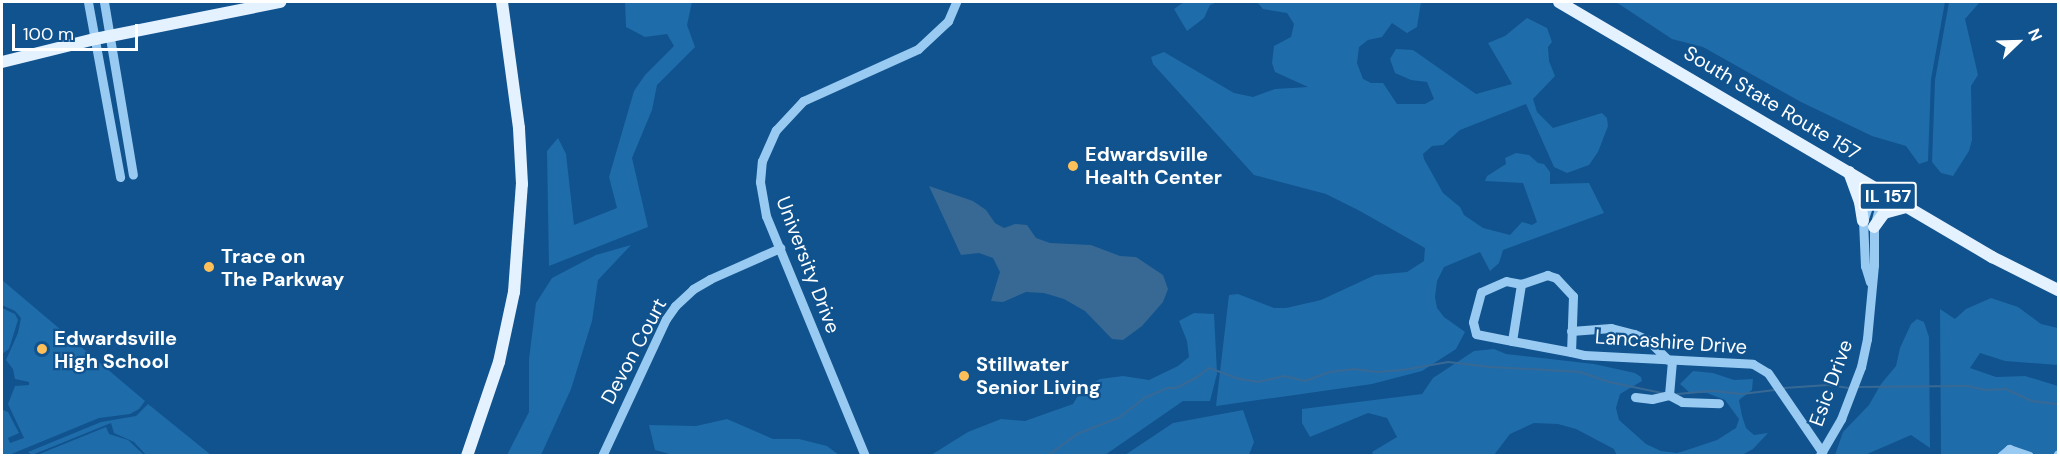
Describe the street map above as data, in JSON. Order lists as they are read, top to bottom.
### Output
{
  "streets": {
    "main road": ["South State Route 157", "IL 157"],
    "street": [
      "University Drive",
      "Lancashire Drive",
      "Devon Court",
      "Esic Drive"
    ]
  },
  "crossings": [
    ["South State Route 157", "Esic Drive"],
    ["University Drive", "Devon Court"],
    ["Lancashire Drive", "Esic Drive"]
  ],
  "places": [
    "Edwardsville Health Center",
    "Trace on The Parkway",
    "Edwardsville High School",
    "Stillwater Senior Living"
  ],
  "scale_bar": "100 m",
  "north": "top right"
}
